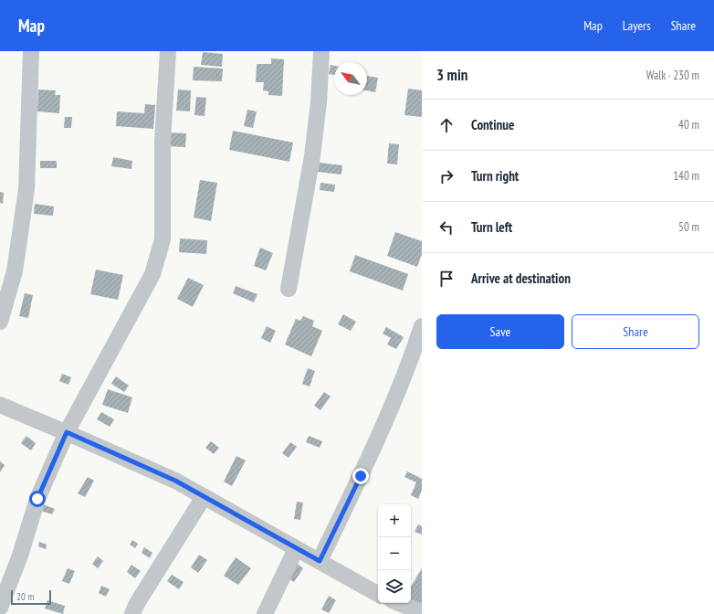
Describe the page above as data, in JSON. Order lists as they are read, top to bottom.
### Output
{
  "scale_bar": "20 m",
  "north": "top left",
  "page": {
    "header": "Map",
    "nav": ["Map", "Layers", "Share"],
    "heading": ["3 min", "Walk · 230 m"],
    "list": [
      ["Continue", "40 m"],
      ["Turn right", "140 m"],
      ["Turn left", "50 m"],
      "Arrive at destination"
    ],
    "buttons": ["Save", "Share"],
    "map_buttons": ["+", "−"],
    "scale": "20 m"
  }
}
